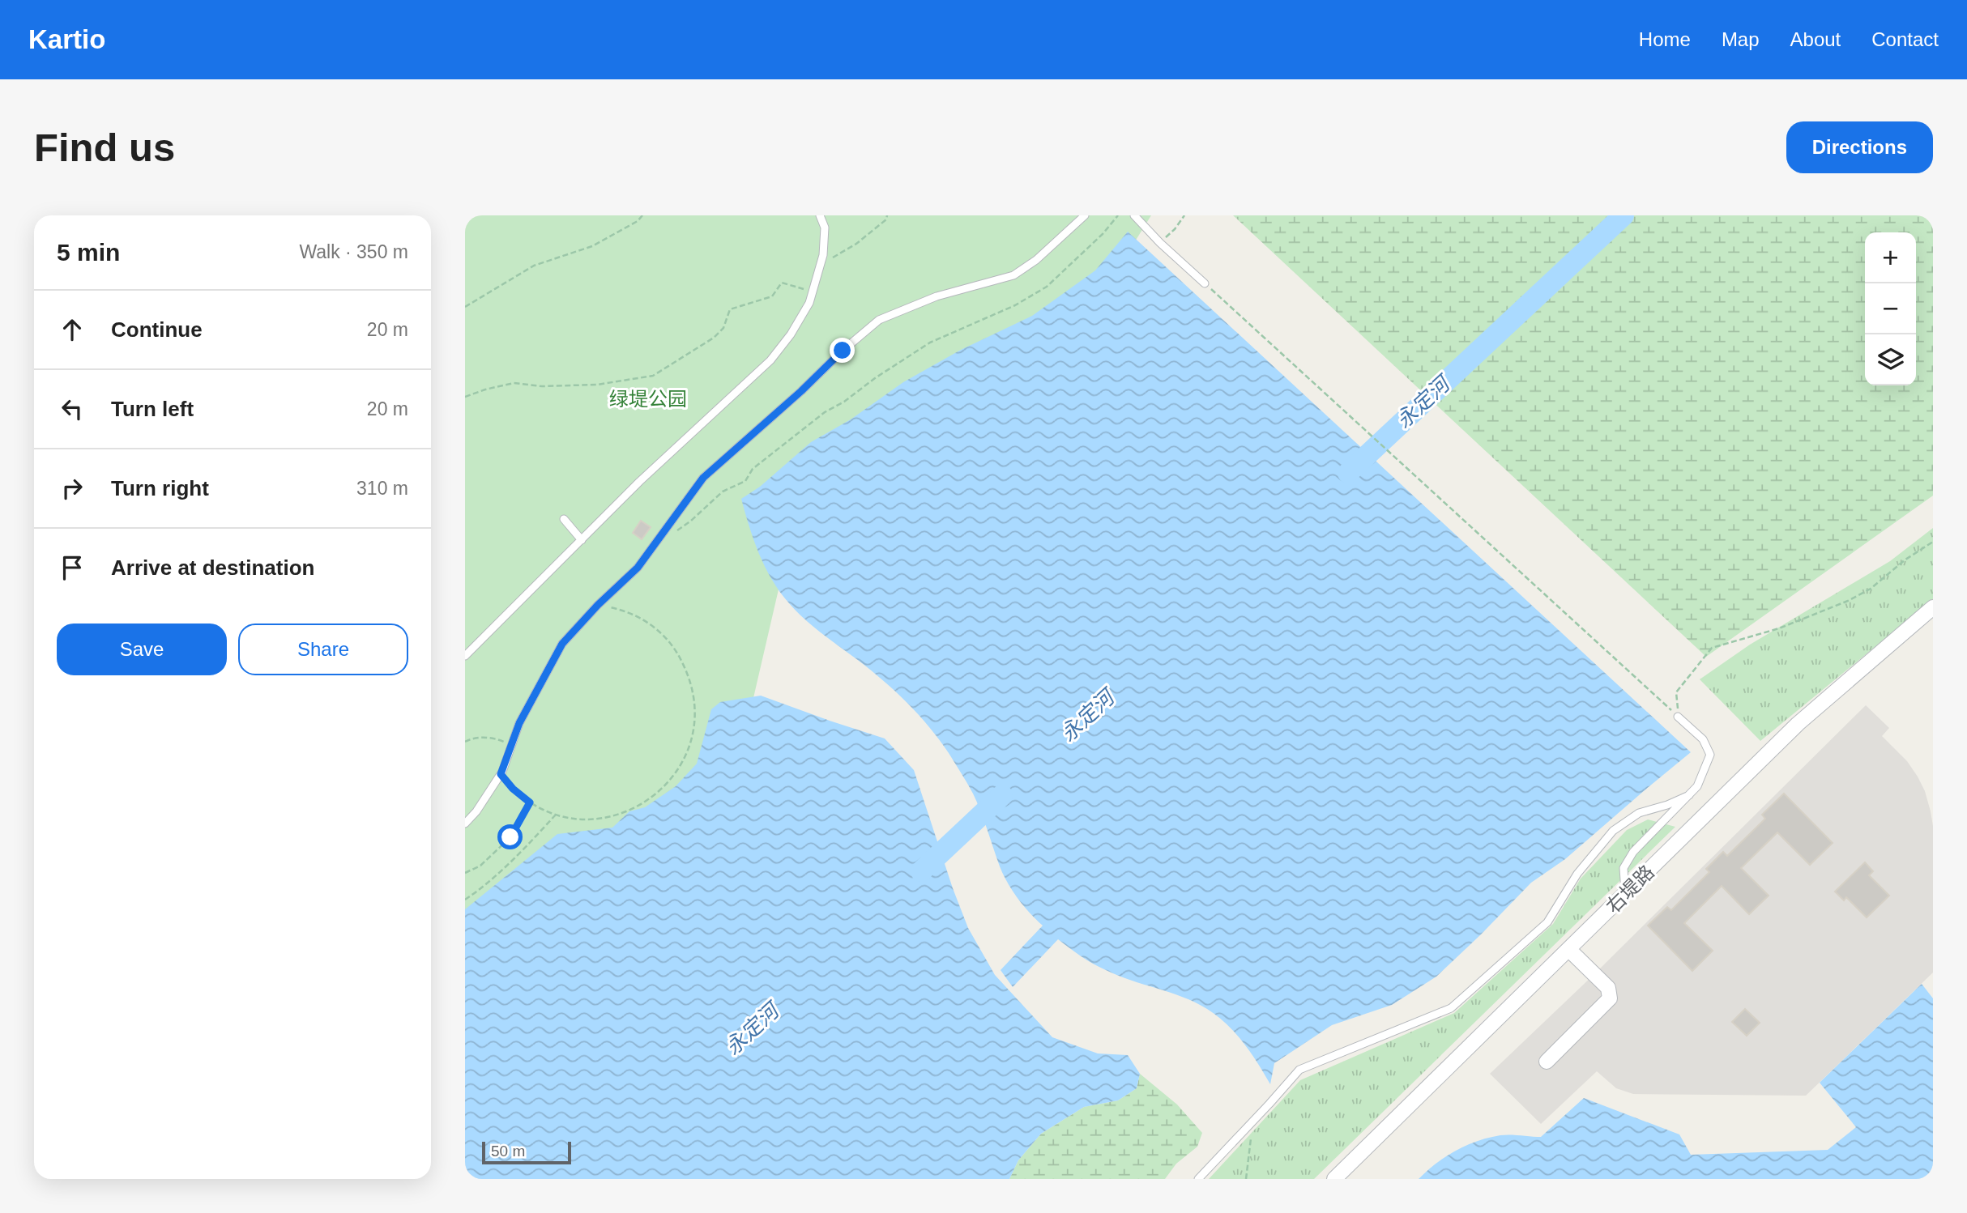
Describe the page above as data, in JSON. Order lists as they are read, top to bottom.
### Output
{
  "streets": {
    "street": ["右堤路"]
  },
  "water": ["永定河"],
  "parks": ["绿堤公园"],
  "scale_bar": "50 m",
  "page": {
    "header": "Kartio",
    "nav": [
      "Home",
      "Map",
      "About",
      "Contact"
    ],
    "buttons": [
      "Directions",
      ["Save", "Share"]
    ],
    "title": "Find us",
    "heading": ["5 min", "Walk · 350 m"],
    "map_buttons": ["+", "−"],
    "list": [
      ["Continue", "20 m"],
      ["Turn left", "20 m"],
      ["Turn right", "310 m"],
      "Arrive at destination"
    ],
    "scale": "50 m"
  }
}
